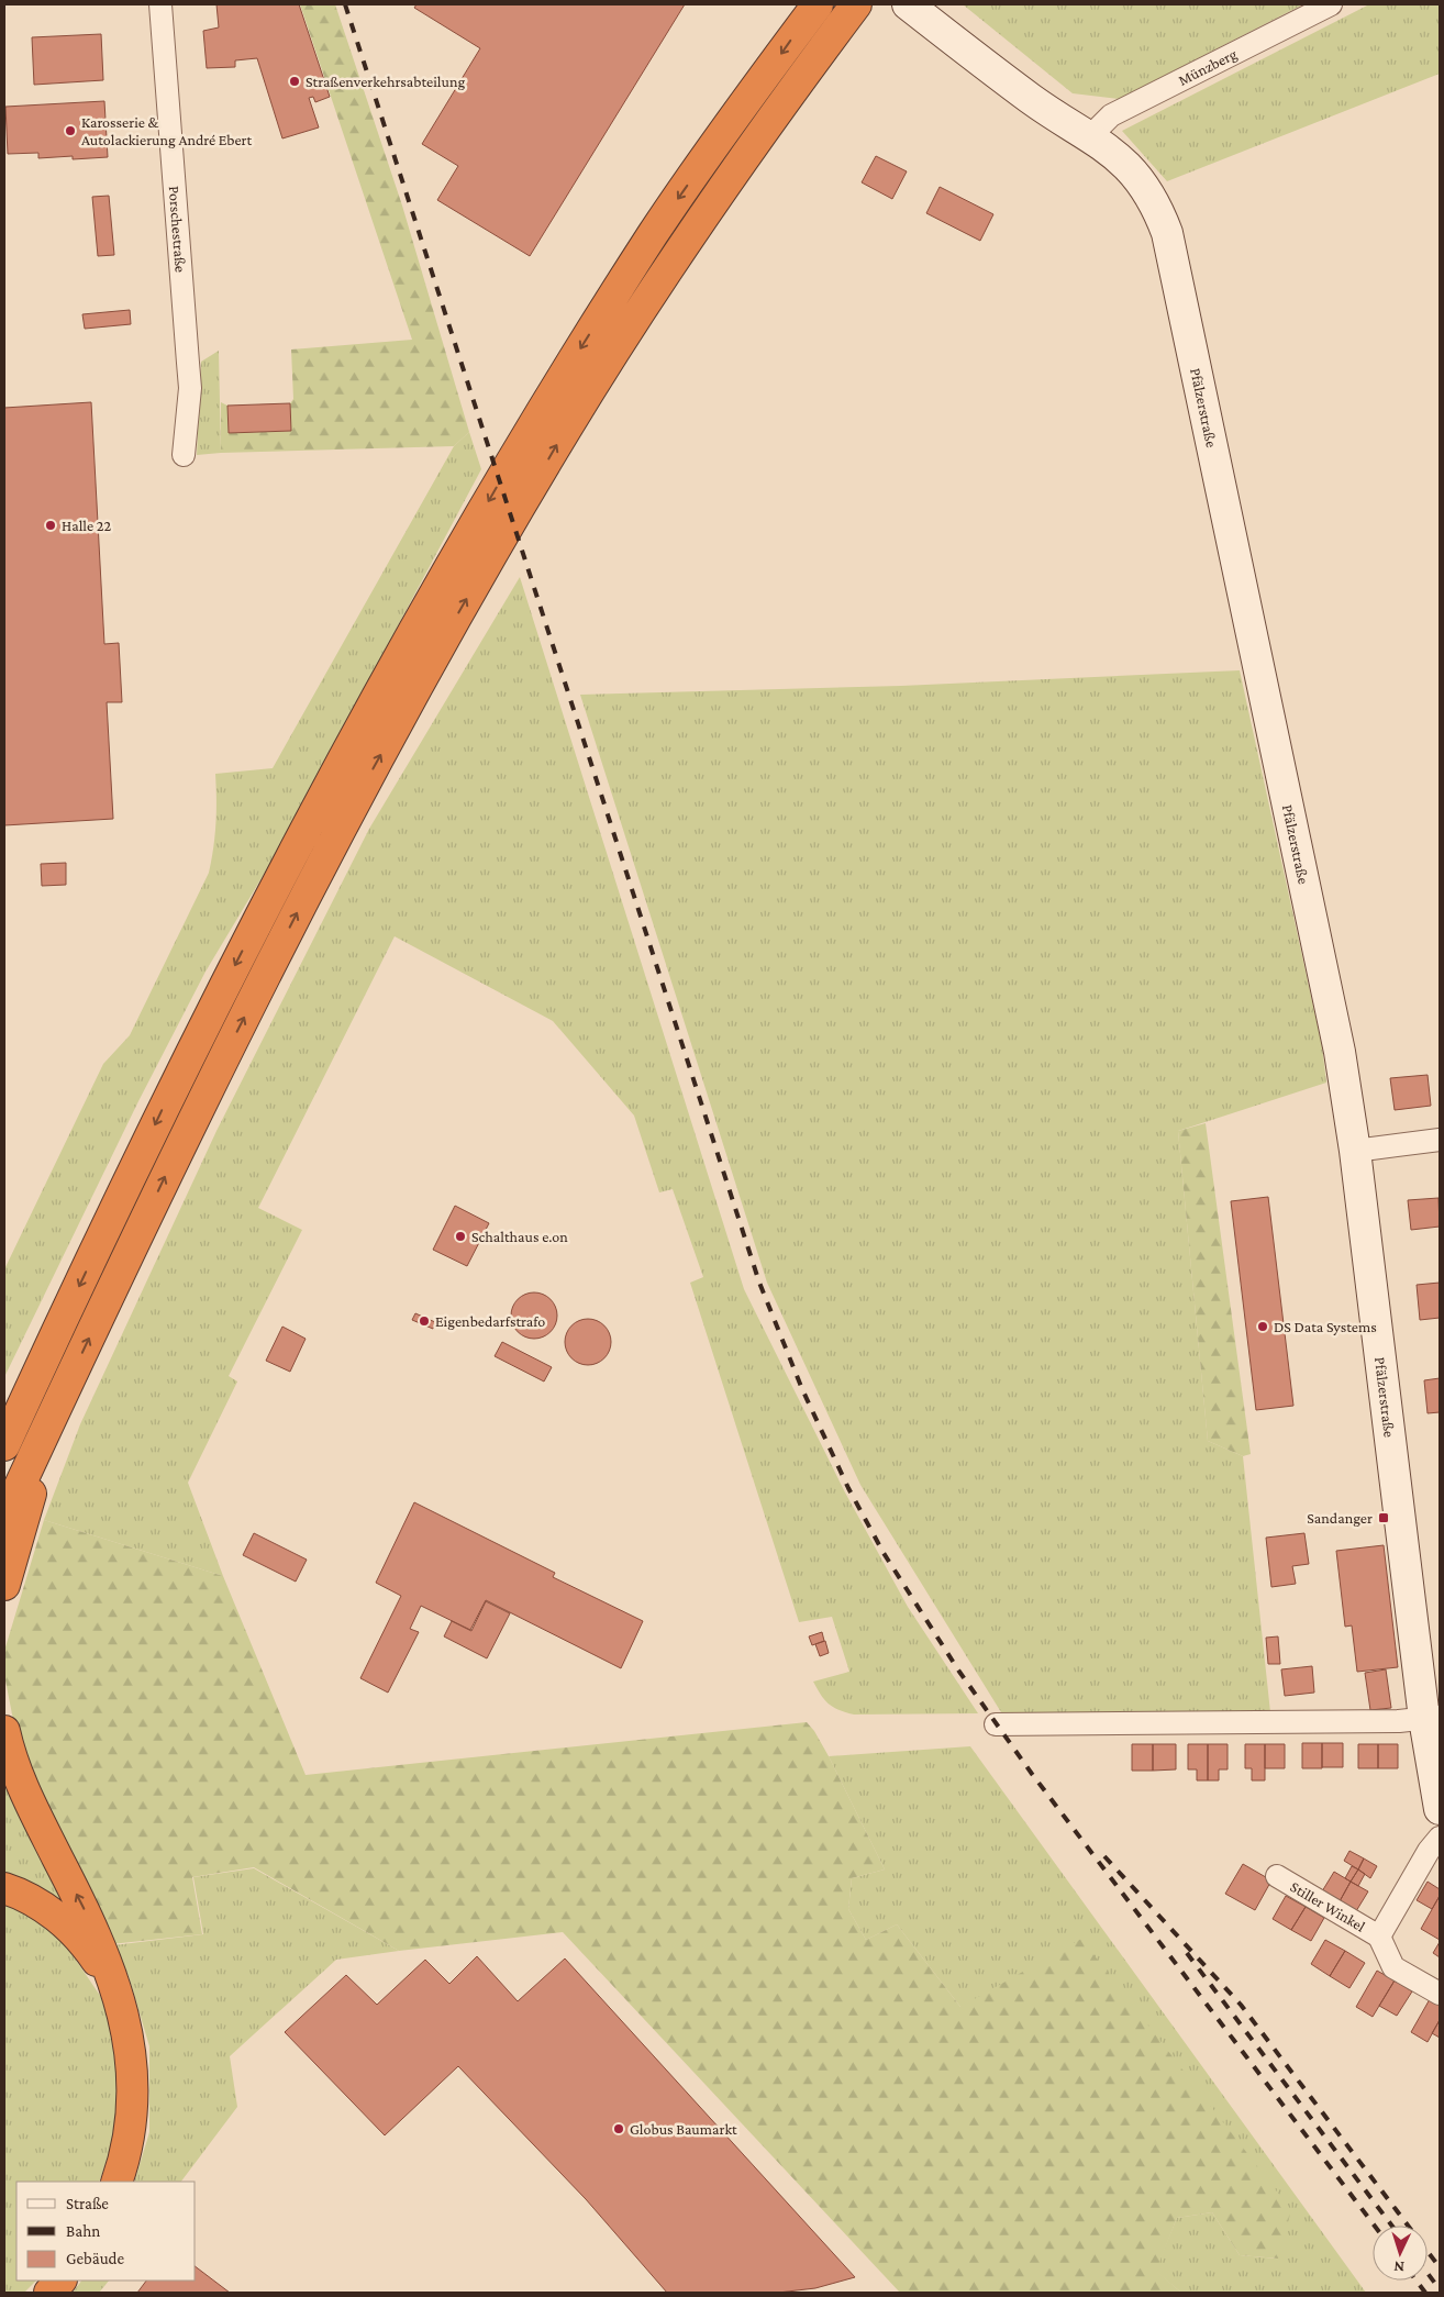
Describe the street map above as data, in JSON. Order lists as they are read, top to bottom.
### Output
{
  "streets": {
    "street": [
      "Münzberg",
      "Porschestraße",
      "Pfälzerstraße",
      "Stiller Winkel"
    ]
  },
  "crossings": [
    ["Münzberg", "Pfälzerstraße"]
  ],
  "places": {
    "other": [
      "Straßenverkehrsabteilung",
      "Karosserie & Autolackierung André Ebert",
      "Halle 22",
      "Schalthaus e.on",
      "Eigenbedarfstrafo",
      "DS Data Systems",
      "Globus Baumarkt"
    ],
    "transit": ["Sandanger"]
  },
  "legend": ["Straße", "Bahn", "Gebäude"],
  "north": "bottom"
}
